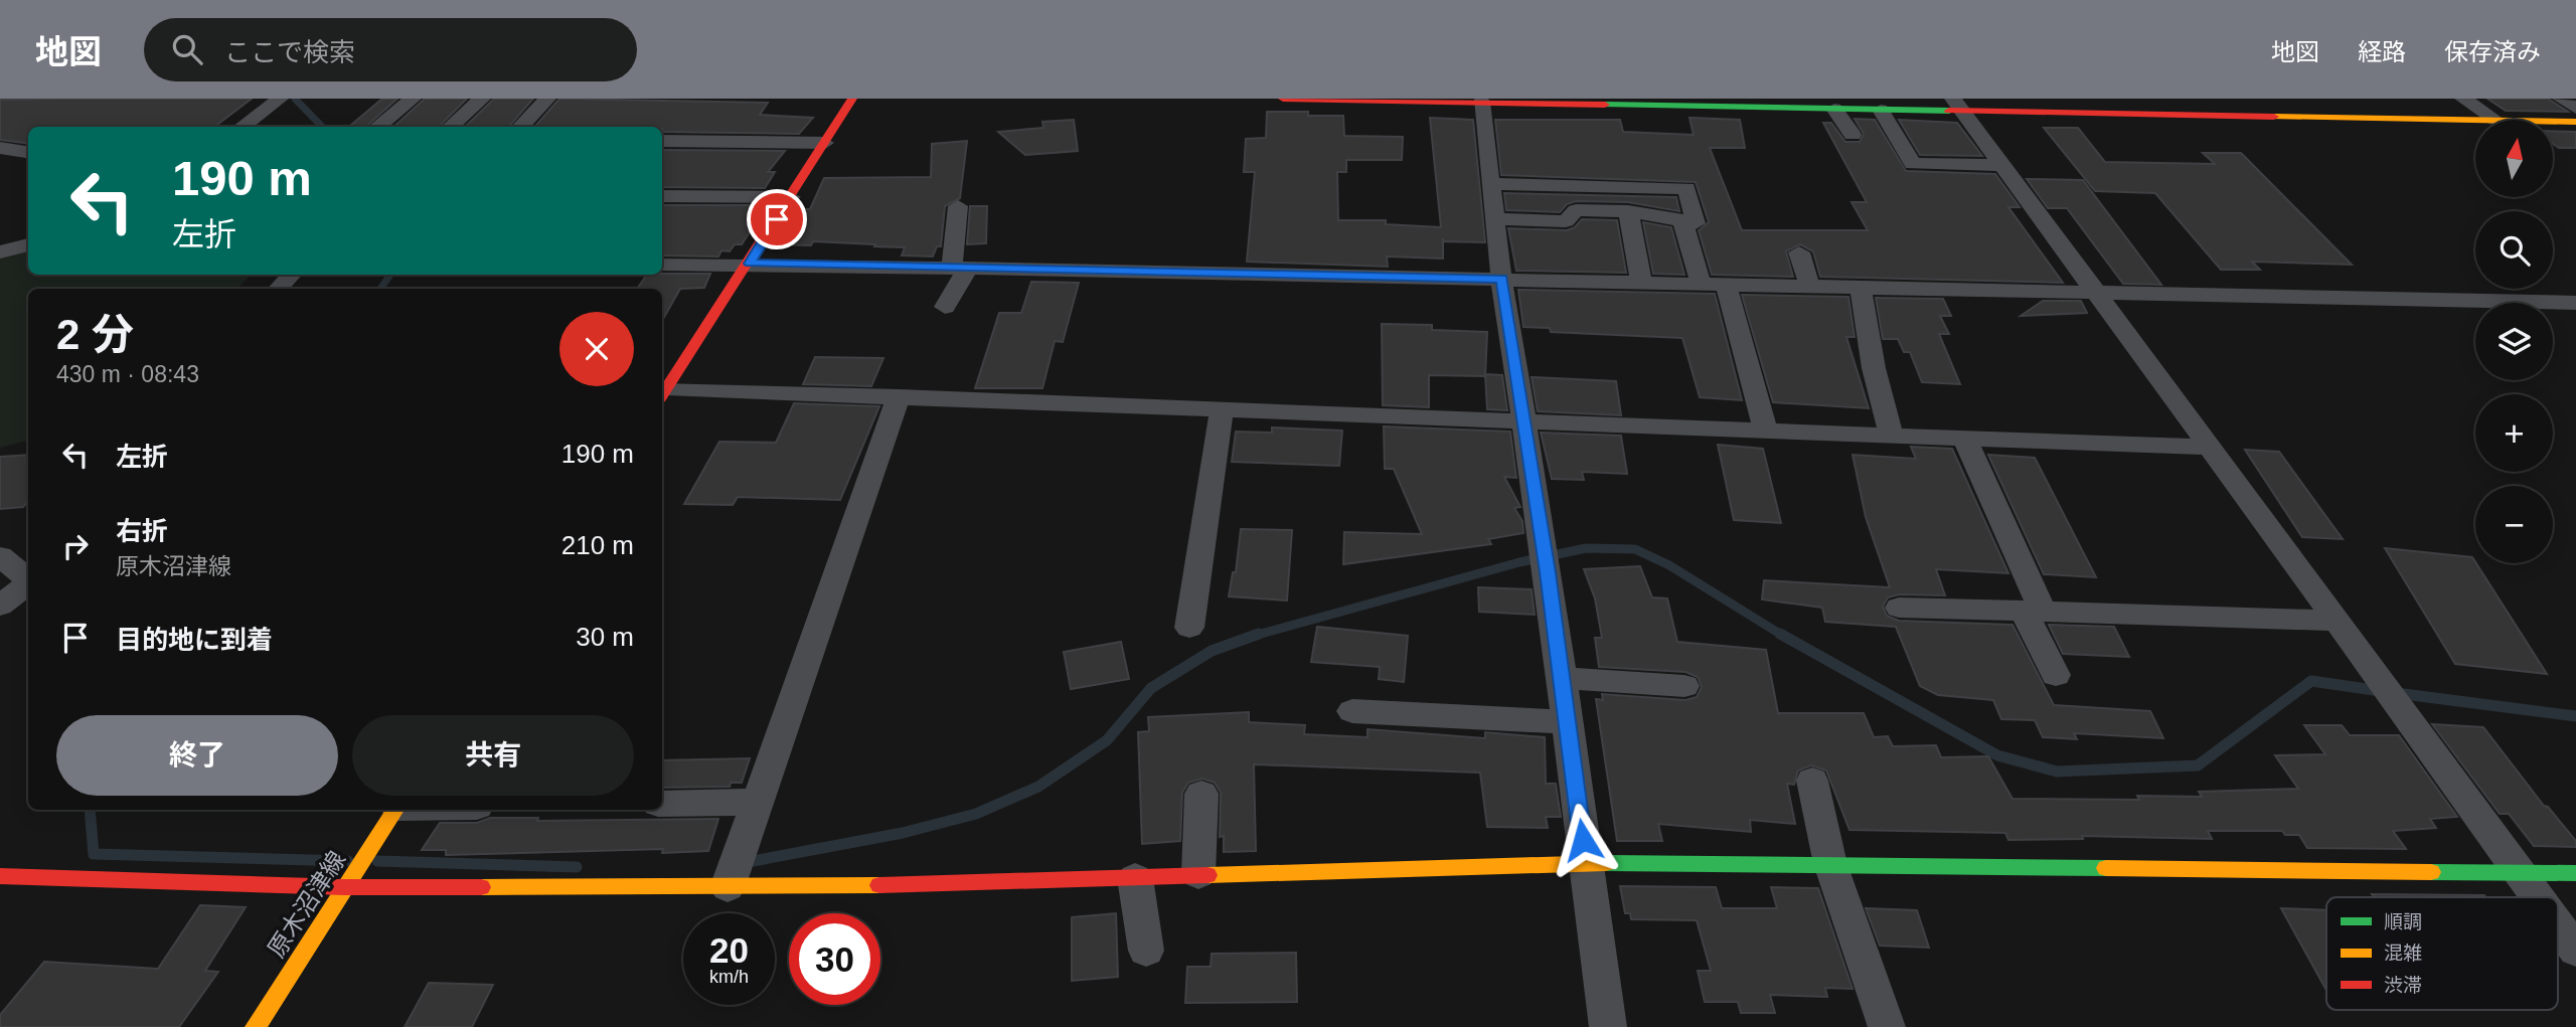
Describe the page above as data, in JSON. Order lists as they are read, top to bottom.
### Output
{
  "streets": {
    "street": ["原木沼津線"]
  },
  "legend": ["順調", "混雑", "渋滞"],
  "north": "top",
  "page": {
    "header": "地図",
    "search": "ここで検索",
    "nav": ["地図", "経路", "保存済み"],
    "map_buttons": ["+", "−"],
    "turn": ["190 m", "左折"],
    "heading": ["2 分", "430 m · 08:43"],
    "list": [
      {
        "name": "左折",
        "value": "190 m"
      },
      {
        "name": "右折",
        "note": "原木沼津線",
        "value": "210 m"
      },
      {
        "name": "目的地に到着",
        "value": "30 m"
      }
    ],
    "buttons": ["終了", "共有"],
    "speed": "20 km/h",
    "limit": "30"
  }
}
